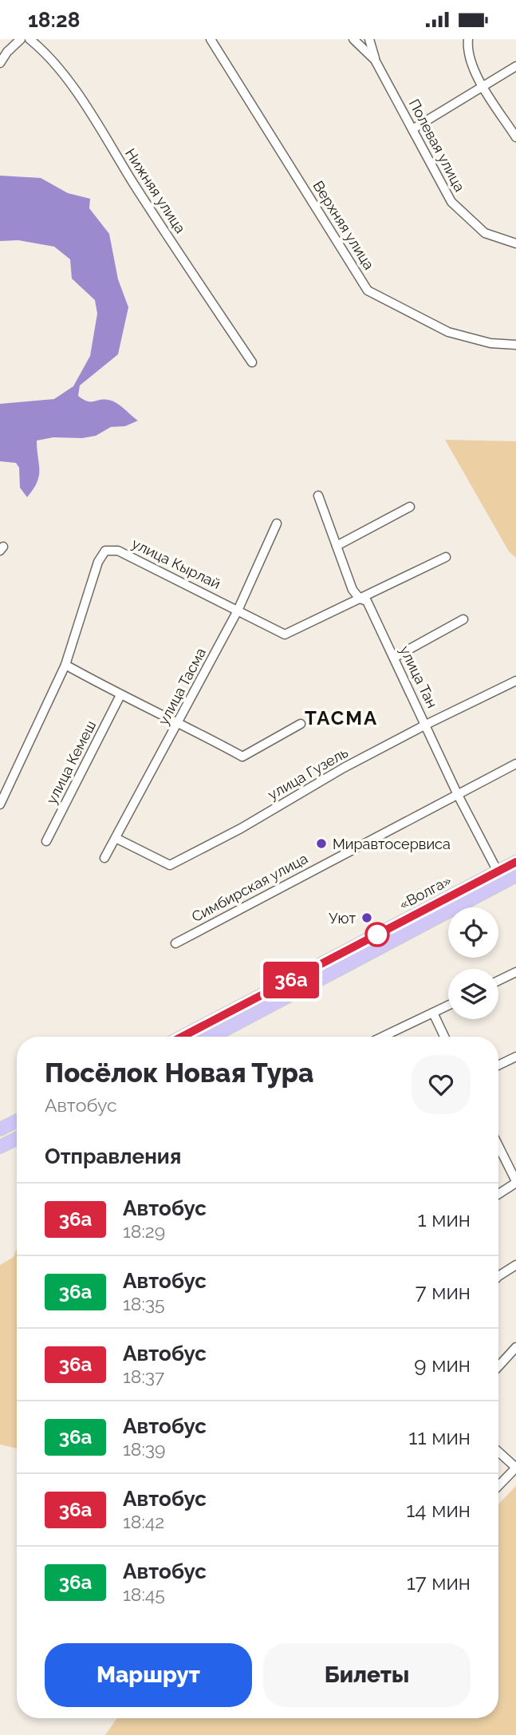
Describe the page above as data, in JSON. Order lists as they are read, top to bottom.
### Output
{
  "streets": {
    "highway": ["«Волга»"],
    "street": [
      "Полевая улица",
      "Нижняя улица",
      "Верхняя улица",
      "улица Кырлай",
      "улица Тан",
      "улица Тасма",
      "улица Кемеш",
      "улица Гузель",
      "Симбирская улица"
    ]
  },
  "crossings": [
    ["улица Кырлай", "улица Тан"],
    ["улица Кырлай", "улица Тасма"],
    ["улица Тан", "улица Гузель"],
    ["улица Тан", "Симбирская улица"],
    ["улица Тан", "«Волга»"],
    ["улица Тасма", "улица Гузель"]
  ],
  "districts": ["ТАСМА"],
  "places": ["Миравтосервиса", "Уют"],
  "lines": ["bus line 36a"],
  "page": {
    "status": "18:28",
    "on_map": "36a",
    "heading": [
      ["Посёлок Новая Тура", "Автобус"],
      "Отправления"
    ],
    "list": [
      {
        "mark": "36a",
        "name": "Автобус",
        "note": "18:29",
        "value": "1 мин"
      },
      {
        "mark": "36а",
        "name": "Автобус",
        "note": "18:35",
        "value": "7 мин"
      },
      {
        "mark": "36a",
        "name": "Автобус",
        "note": "18:37",
        "value": "9 мин"
      },
      {
        "mark": "36а",
        "name": "Автобус",
        "note": "18:39",
        "value": "11 мин"
      },
      {
        "mark": "36a",
        "name": "Автобус",
        "note": "18:42",
        "value": "14 мин"
      },
      {
        "mark": "36а",
        "name": "Автобус",
        "note": "18:45",
        "value": "17 мин"
      }
    ],
    "buttons": ["Маршрут", "Билеты"]
  }
}
